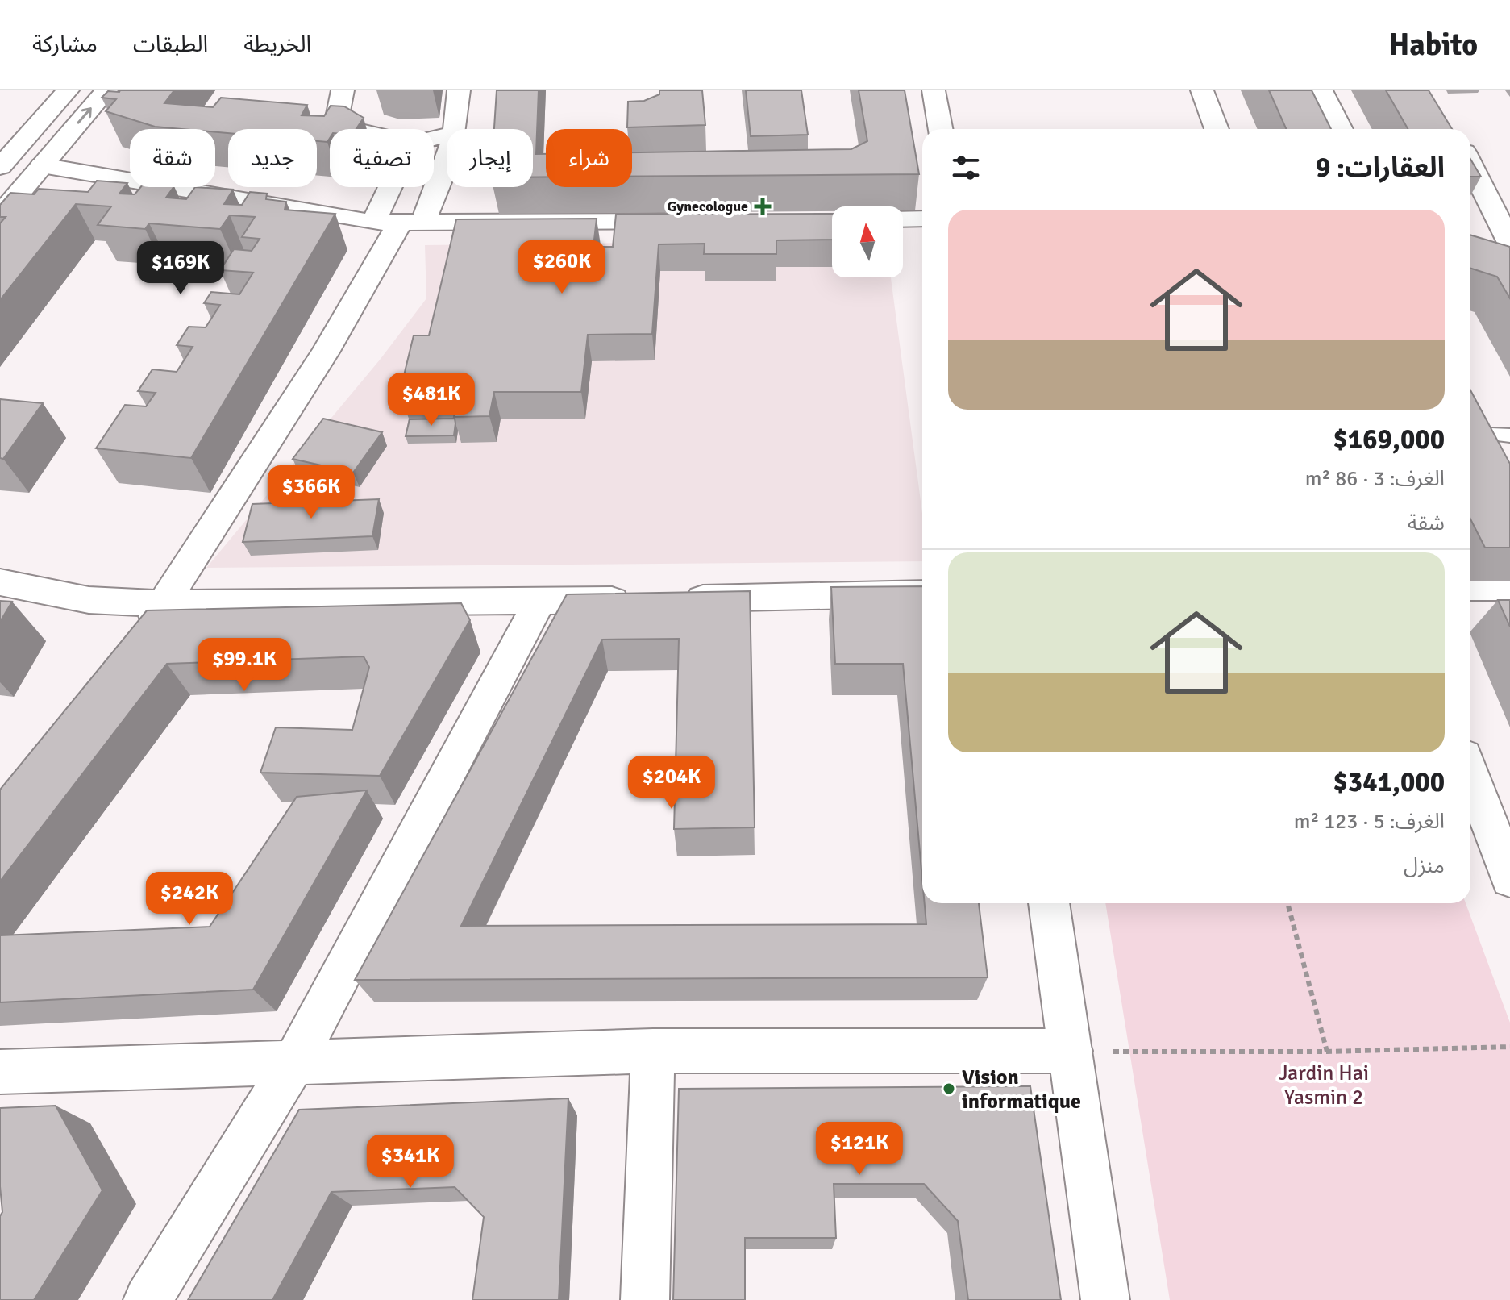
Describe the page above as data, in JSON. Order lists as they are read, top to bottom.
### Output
{
  "parks": ["Jardin Hai Yasmin 2"],
  "places": {
    "health": ["Gynecologue"],
    "other": ["Vision informatique"]
  },
  "north": "top",
  "page": {
    "header": "Habito",
    "nav": ["الخريطة", "الطبقات", "مشاركة"],
    "chip": [
      "شراء",
      "إيجار",
      "تصفية",
      "جديد",
      "شقة"
    ],
    "heading": "العقارات: 9",
    "list": [
      {
        "name": "$169,000",
        "note": "الغرف: 3 · 86 m² · شقة"
      },
      {
        "name": "$341,000",
        "note": "الغرف: 5 · 123 m² · منزل"
      }
    ],
    "price": [
      "$260K",
      "$169K",
      "$481K",
      "$366K",
      "$99.1K",
      "$204K",
      "$242K",
      "$121K",
      "$341K"
    ]
  }
}
